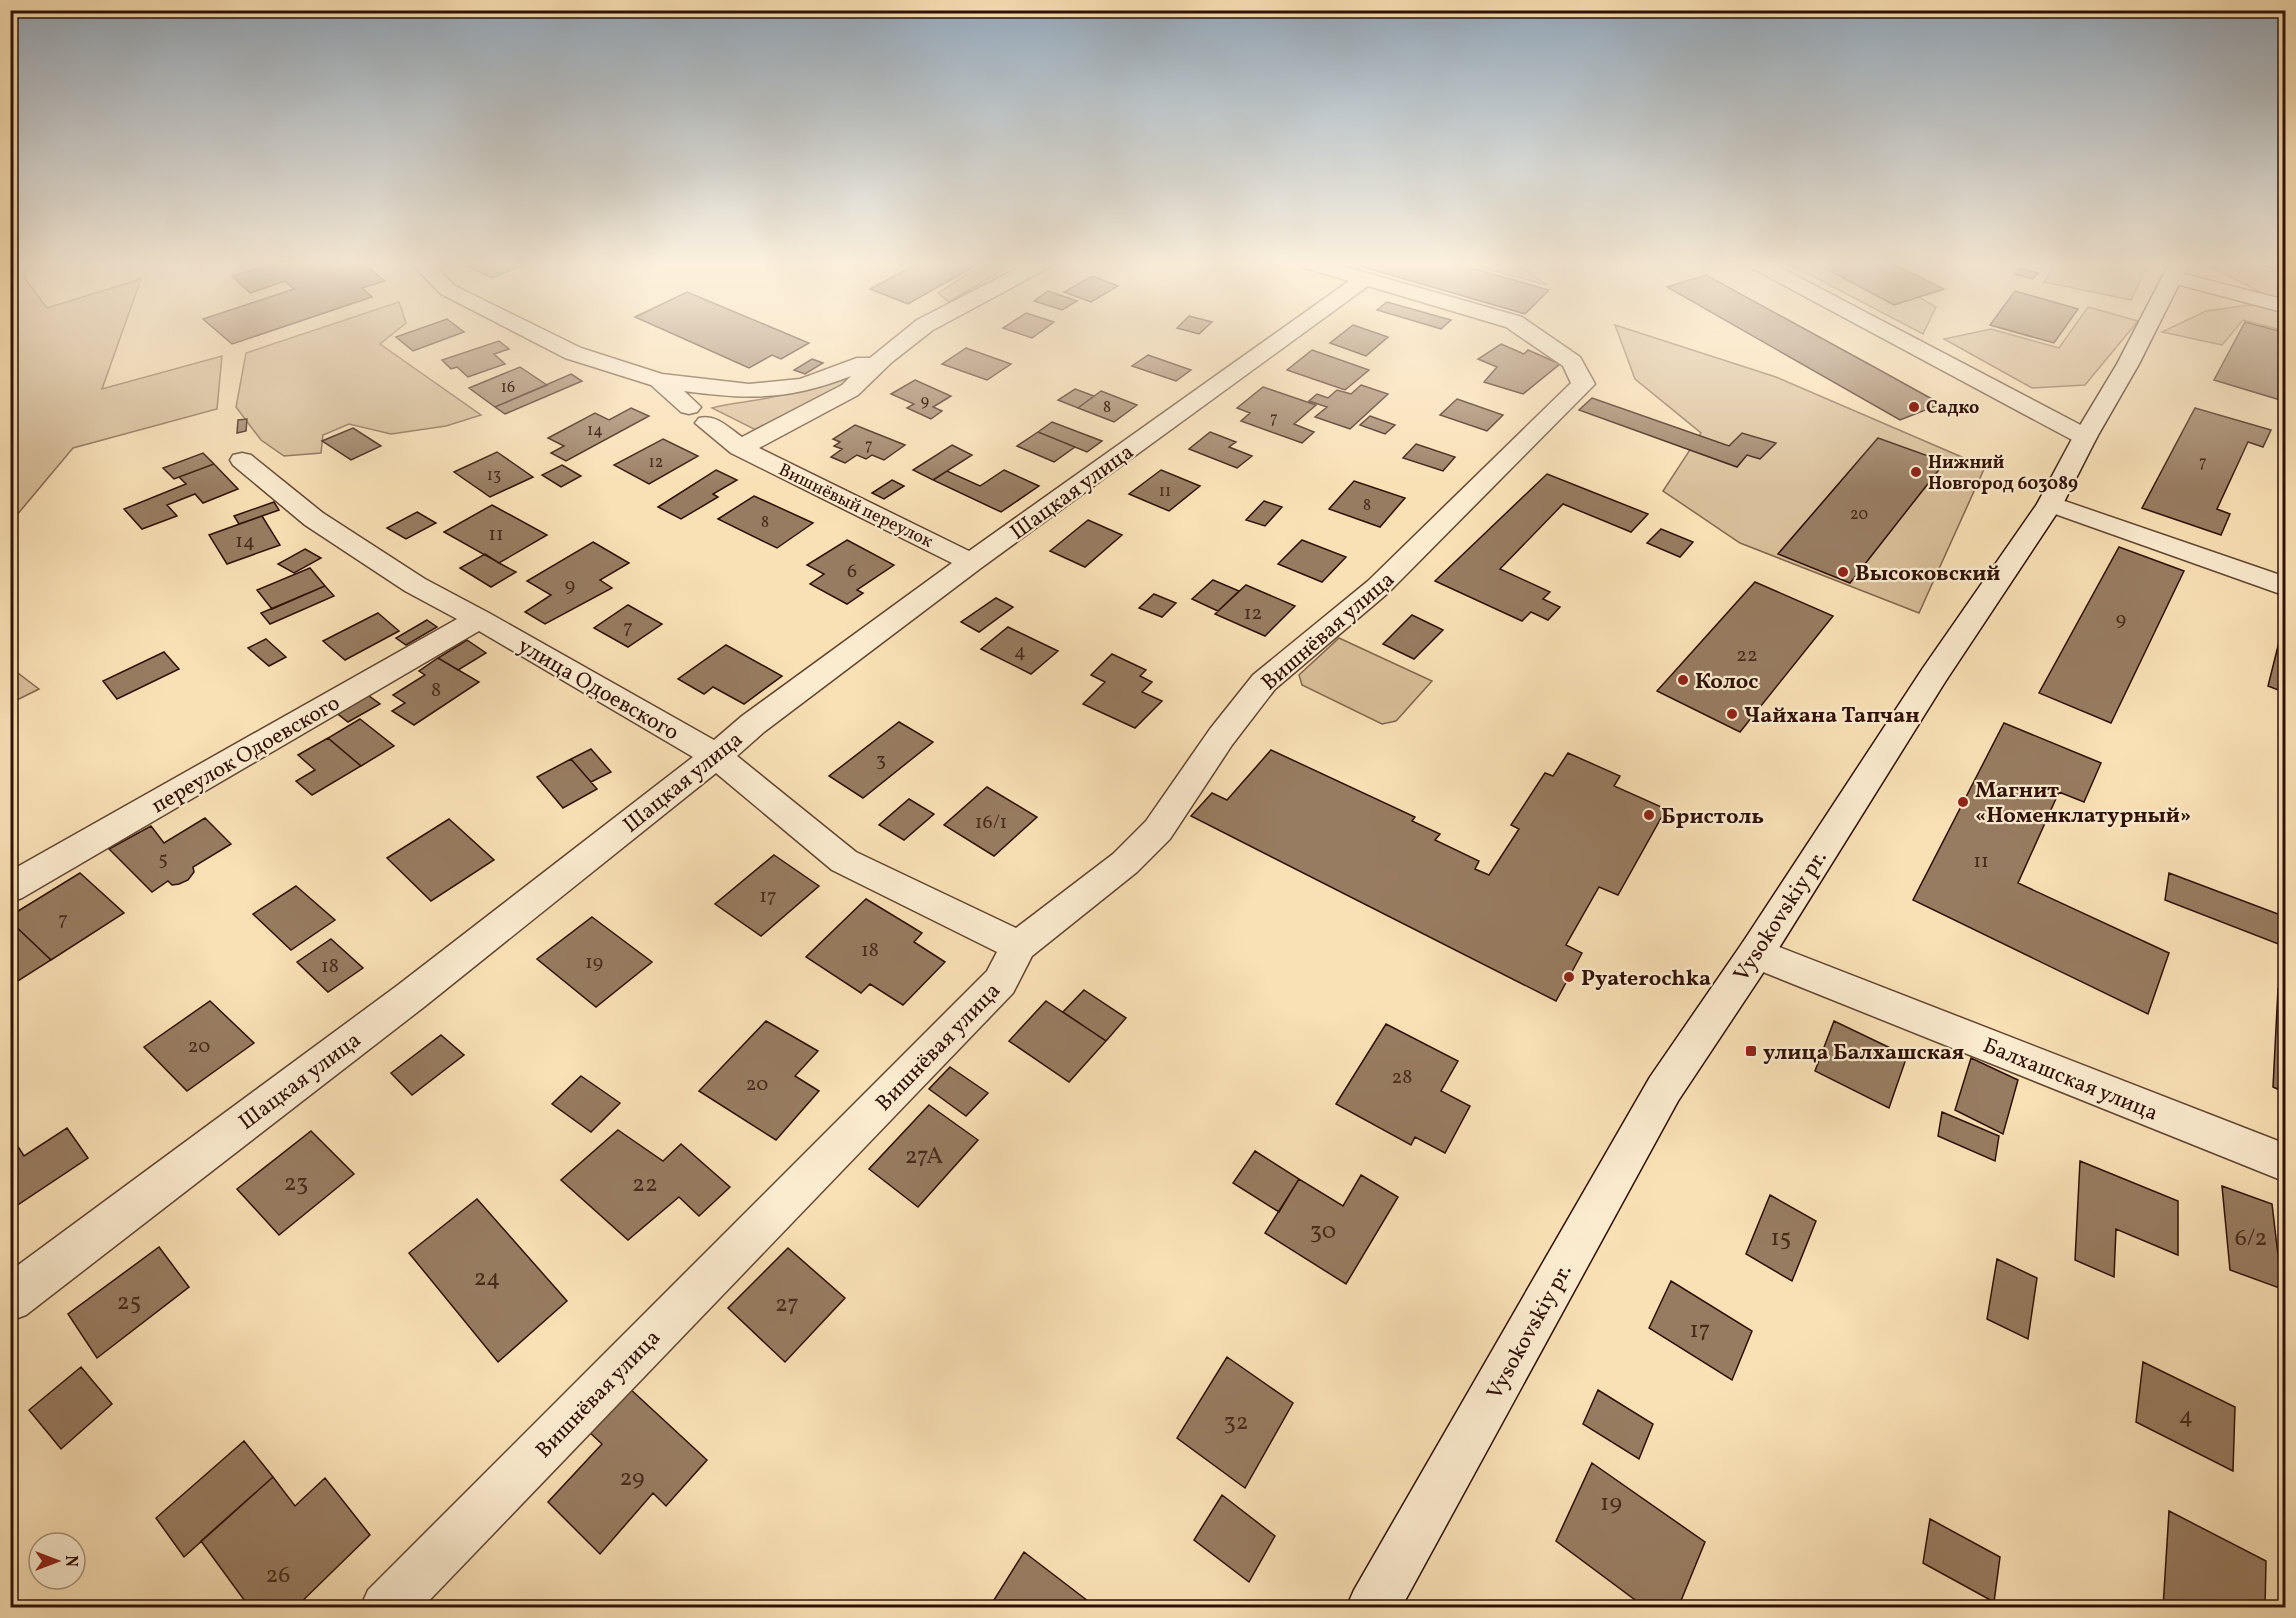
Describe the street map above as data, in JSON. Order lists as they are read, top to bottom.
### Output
{
  "streets": {
    "street": [
      "Шацкая улица",
      "Вишнёвый переулок",
      "Вишнёвая улица",
      "улица Одоевского",
      "переулок Одоевского",
      "Vysokovskiy pr.",
      "Балхашская улица"
    ]
  },
  "crossings": [
    ["Шацкая улица", "Вишнёвый переулок"],
    ["Шацкая улица", "улица Одоевского"],
    ["Вишнёвая улица", "улица Одоевского"],
    ["улица Одоевского", "переулок Одоевского"],
    ["Vysokovskiy pr.", "Балхашская улица"]
  ],
  "places": {
    "other": [
      "Садко",
      "Нижний Новгород 603089",
      "Высоковский",
      "Колос",
      "Чайхана Тапчан",
      "Магнит «Номенклатурный»",
      "Бристоль",
      "Pyaterochka"
    ],
    "transit": ["улица Балхашская"]
  },
  "house_numbers": [
    "16",
    "9",
    "8",
    "7",
    "14",
    "7",
    "12",
    "7",
    "13",
    "11",
    "8",
    "20",
    "8",
    "11",
    "14",
    "6",
    "9",
    "12",
    "9",
    "7",
    "4",
    "22",
    "8",
    "3",
    "16/1",
    "5",
    "11",
    "17",
    "7",
    "18",
    "19",
    "18",
    "20",
    "28",
    "20",
    "27А",
    "23",
    "22",
    "30",
    "15",
    "6/2",
    "24",
    "25",
    "27",
    "17",
    "4",
    "32",
    "29",
    "19",
    "26"
  ],
  "north": "right"
}
